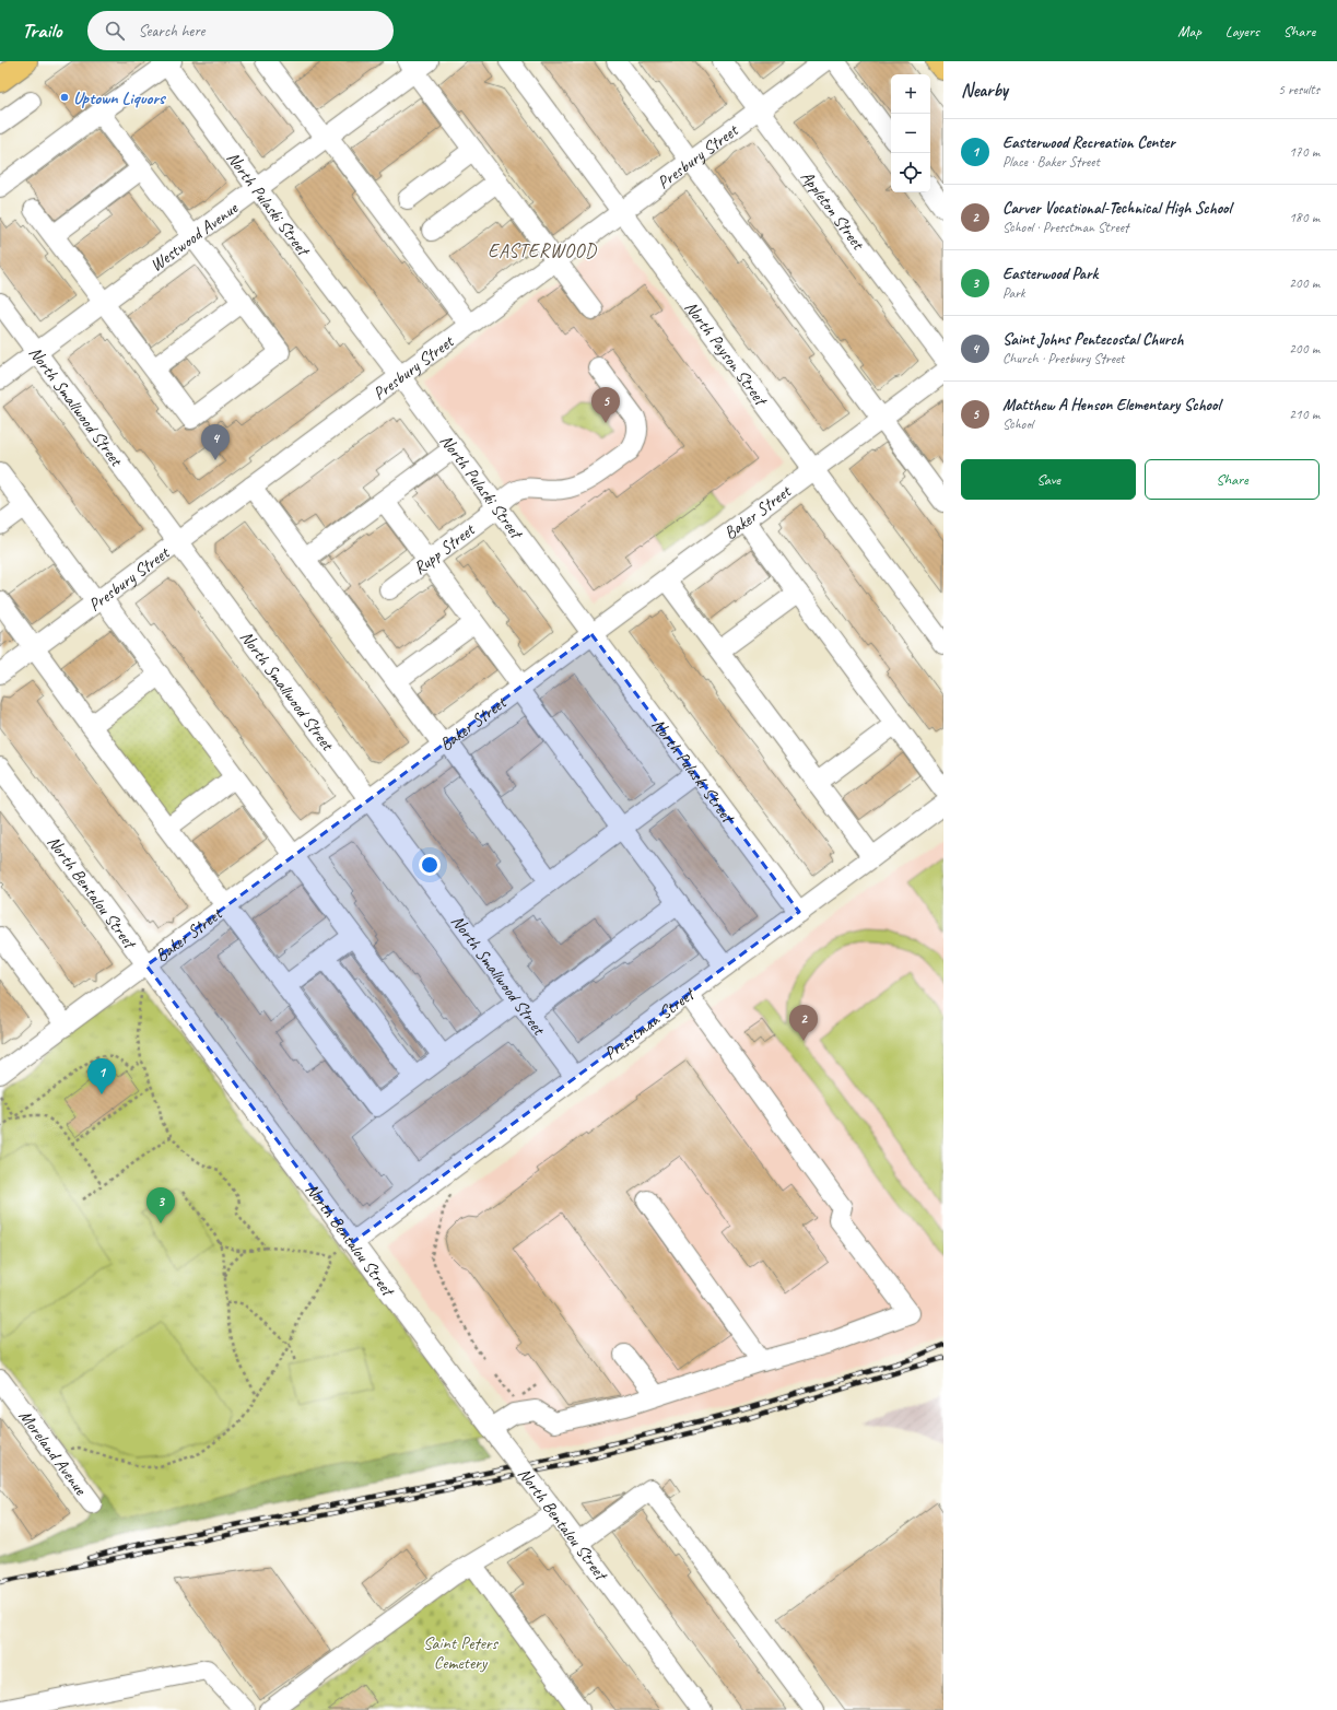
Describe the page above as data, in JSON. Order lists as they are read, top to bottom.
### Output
{
  "streets": {
    "street": [
      "Presbury Street",
      "North Pulaski Street",
      "Appleton Street",
      "Westwood Avenue",
      "North Payson Street",
      "North Smallwood Street",
      "Baker Street",
      "Rupp Street",
      "North Bentalou Street",
      "Presstman Street",
      "Moreland Avenue"
    ]
  },
  "crossings": [
    ["Presbury Street", "North Pulaski Street"],
    ["Presbury Street", "Appleton Street"],
    ["Presbury Street", "North Payson Street"],
    ["Presbury Street", "North Smallwood Street"],
    ["North Pulaski Street", "Westwood Avenue"],
    ["North Pulaski Street", "Baker Street"],
    ["North Pulaski Street", "Rupp Street"],
    ["North Pulaski Street", "Presstman Street"],
    ["Westwood Avenue", "North Smallwood Street"],
    ["North Payson Street", "Baker Street"],
    ["North Smallwood Street", "Baker Street"],
    ["North Smallwood Street", "Presstman Street"],
    ["Baker Street", "North Bentalou Street"],
    ["North Bentalou Street", "Presstman Street"]
  ],
  "districts": ["EASTERWOOD"],
  "parks": ["Saint Peters Cemetery"],
  "places": ["Uptown Liquors"],
  "page": {
    "header": "Trailo",
    "search": "Search here",
    "nav": ["Map", "Layers", "Share"],
    "heading": ["Nearby", "5 results"],
    "map_buttons": ["+", "−"],
    "list": [
      {
        "mark": "1",
        "name": "Easterwood Recreation Center",
        "note": "Place · Baker Street",
        "value": "170 m"
      },
      {
        "mark": "2",
        "name": "Carver Vocational-Technical High School",
        "note": "School · Presstman Street",
        "value": "180 m"
      },
      {
        "mark": "3",
        "name": "Easterwood Park",
        "note": "Park",
        "value": "200 m"
      },
      {
        "mark": "4",
        "name": "Saint Johns Pentecostal Church",
        "note": "Church · Presbury Street",
        "value": "200 m"
      },
      {
        "mark": "5",
        "name": "Matthew A Henson Elementary School",
        "note": "School",
        "value": "210 m"
      }
    ],
    "pins": [
      "5",
      "4",
      "2",
      "1",
      "3"
    ],
    "buttons": ["Save", "Share"]
  }
}
